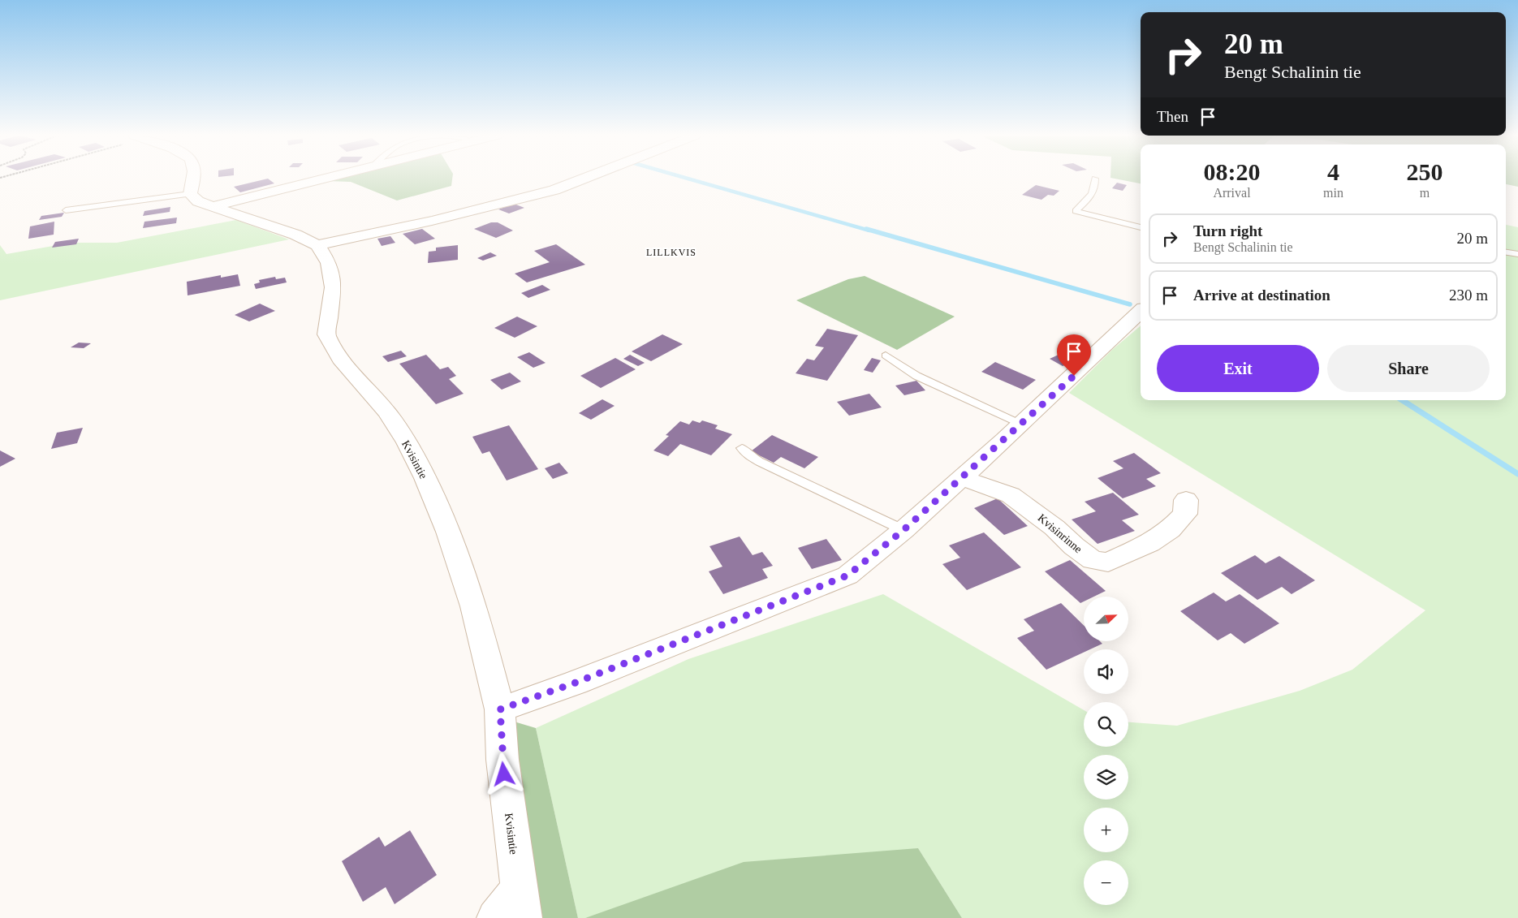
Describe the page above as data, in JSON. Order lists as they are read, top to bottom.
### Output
{
  "streets": {
    "street": ["Kvisintie", "Kvisinrinne"]
  },
  "districts": ["LILLKVIS"],
  "north": "top right",
  "page": {
    "turn": ["20 m", "Bengt Schalinin tie"],
    "then": "Then",
    "eta": [
      "08:20",
      "Arrival",
      "4",
      "min",
      "250",
      "m"
    ],
    "list": [
      {
        "name": "Turn right",
        "note": "Bengt Schalinin tie",
        "value": "20 m"
      },
      {
        "name": "Arrive at destination",
        "value": "230 m"
      }
    ],
    "buttons": ["Exit", "Share"],
    "map_buttons": ["+", "−"]
  }
}
